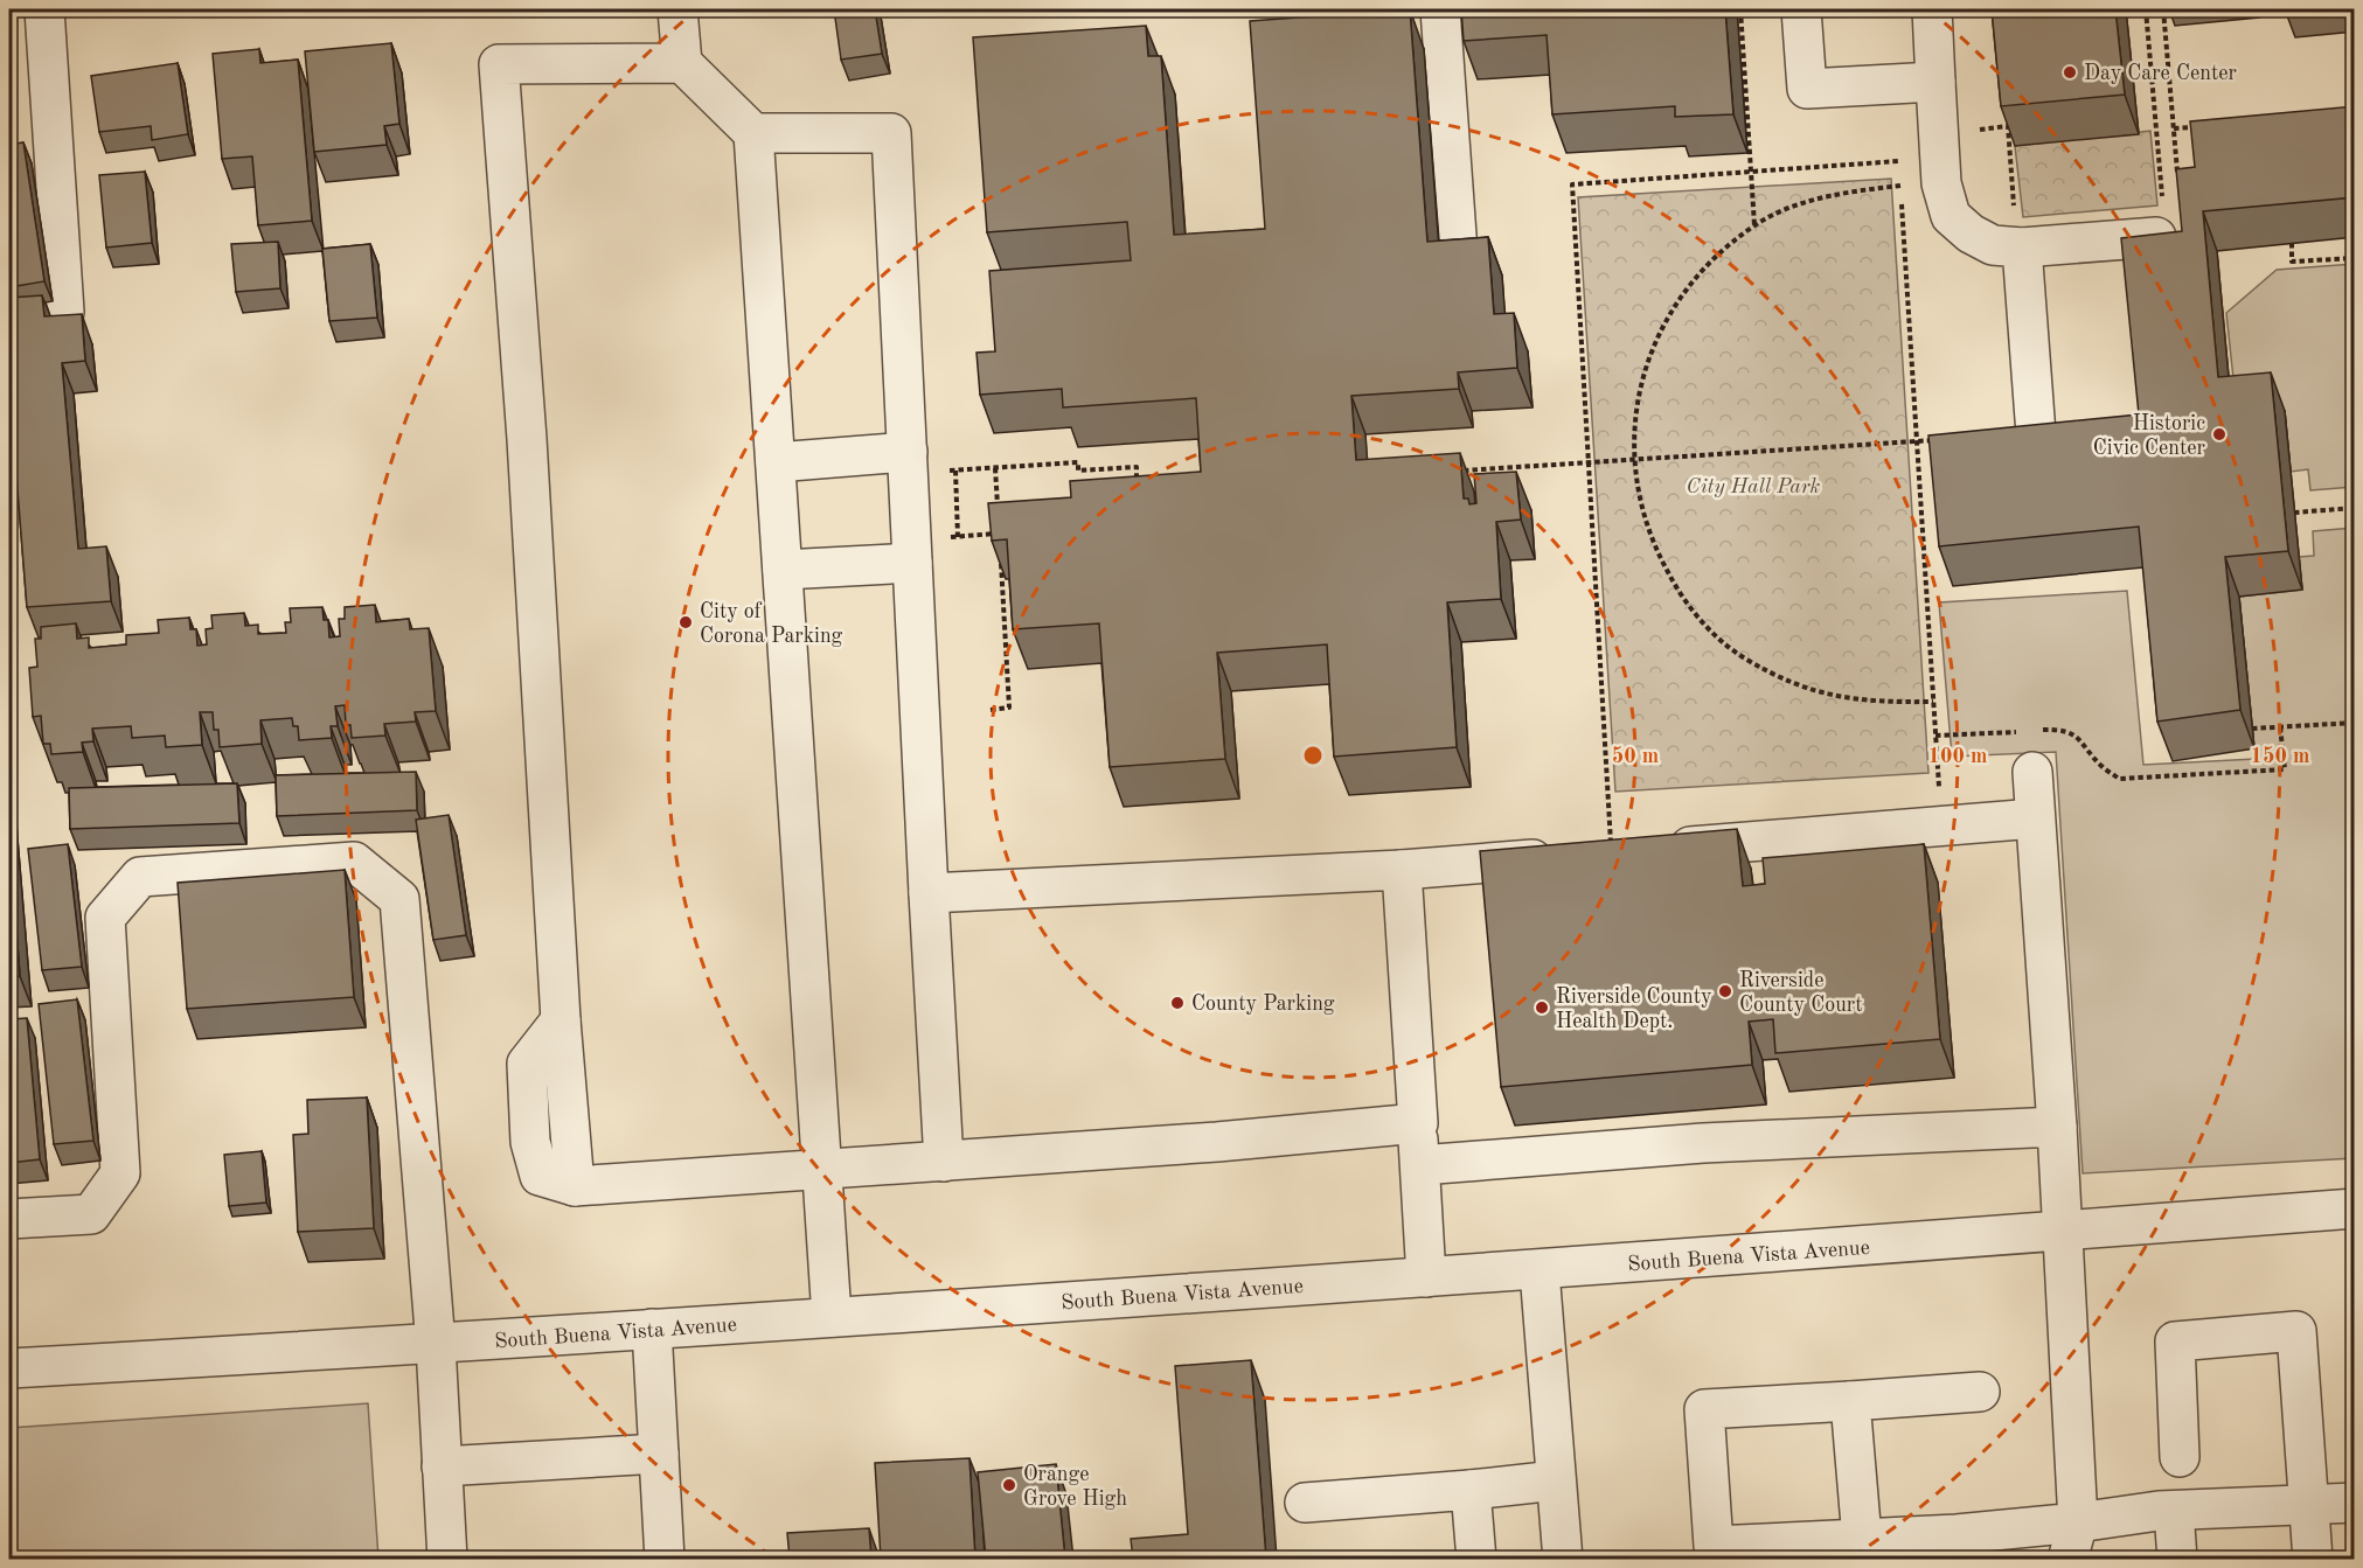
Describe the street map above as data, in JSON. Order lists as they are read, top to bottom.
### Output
{
  "streets": {
    "street": ["South Buena Vista Avenue"]
  },
  "parks": ["City Hall Park"],
  "places": [
    "Day Care Center",
    "Historic Civic Center",
    "City of Corona Parking",
    "Riverside County Court",
    "County Parking",
    "Riverside County Health Dept.",
    "Orange Grove High"
  ],
  "rings": ["50 m", "100 m", "150 m"]
}
